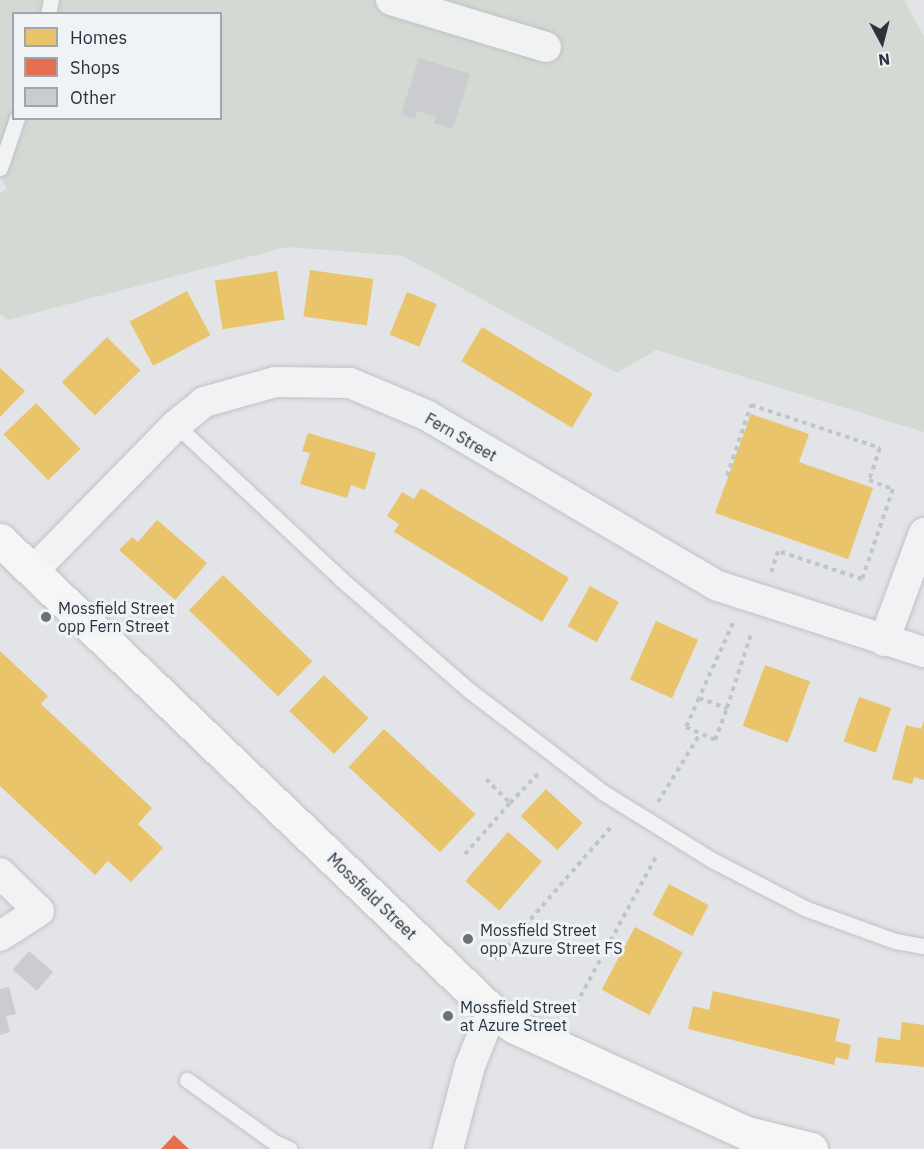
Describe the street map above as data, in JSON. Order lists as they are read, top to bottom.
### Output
{
  "streets": {
    "street": ["Fern Street", "Mossfield Street"]
  },
  "crossings": [
    ["Fern Street", "Mossfield Street"]
  ],
  "places": ["Mossfield Street opp Fern Street", "Mossfield Street opp Azure Street FS", "Mossfield Street at Azure Street"],
  "legend": ["Homes", "Shops", "Other"],
  "north": "bottom"
}
